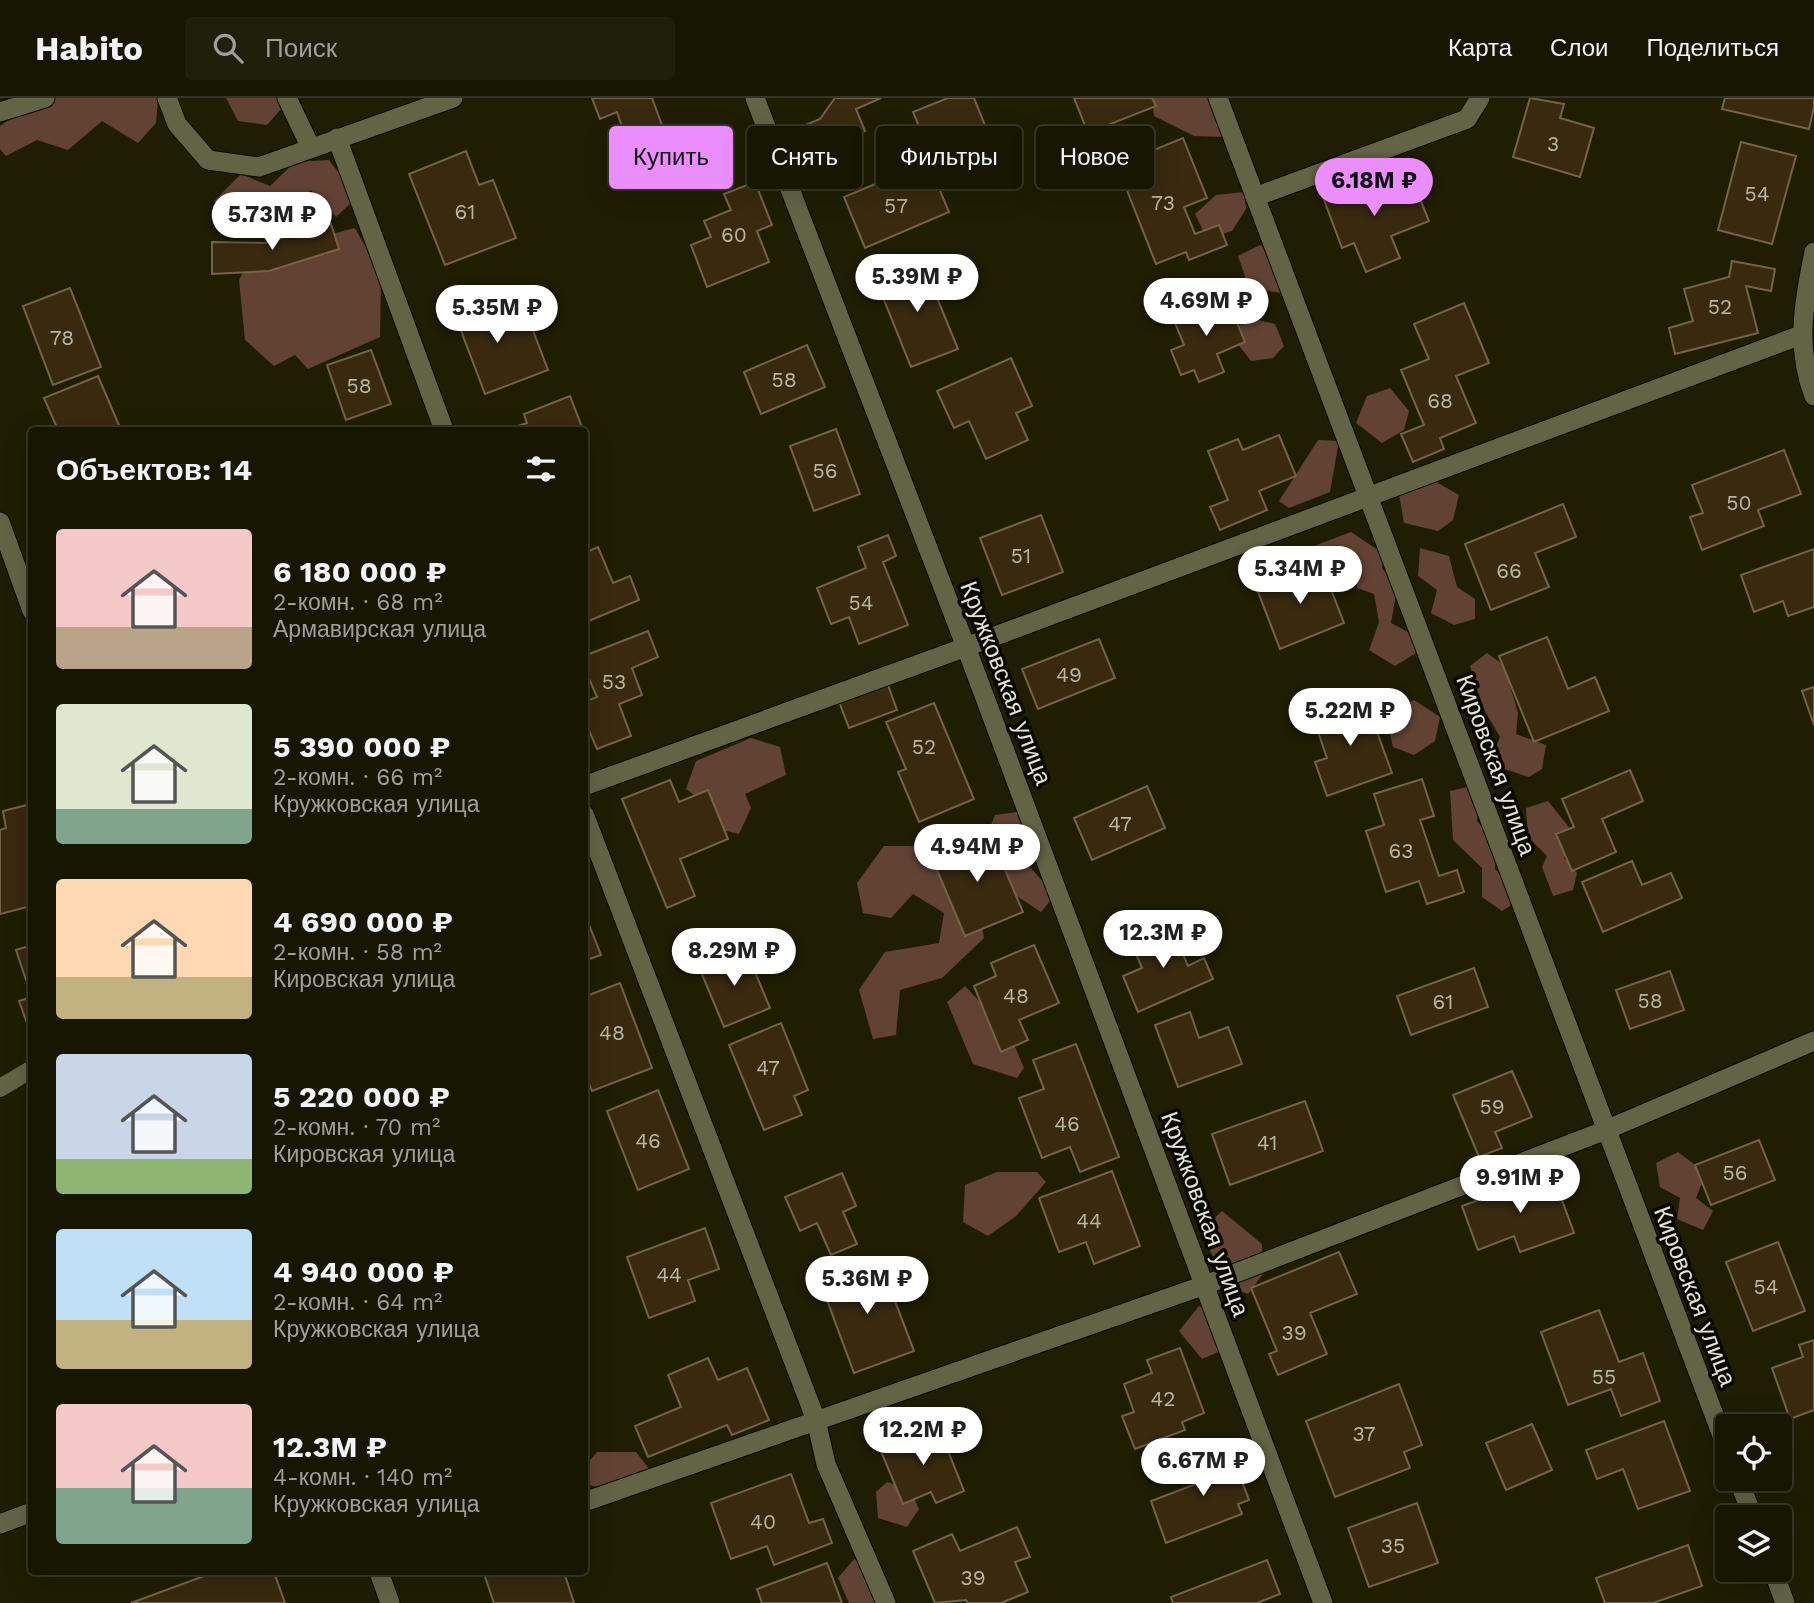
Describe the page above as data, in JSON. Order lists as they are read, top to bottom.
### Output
{
  "streets": {
    "street": ["Кружковская улица", "Кировская улица"]
  },
  "house_numbers": [
    "3",
    "54",
    "73",
    "57",
    "61",
    "60",
    "52",
    "78",
    "58",
    "58",
    "68",
    "56",
    "50",
    "51",
    "66",
    "54",
    "49",
    "53",
    "52",
    "47",
    "63",
    "48",
    "58",
    "61",
    "48",
    "47",
    "59",
    "46",
    "46",
    "41",
    "56",
    "44",
    "44",
    "54",
    "39",
    "55",
    "42",
    "37",
    "40",
    "35",
    "39"
  ],
  "page": {
    "header": "Habito",
    "search": "Поиск",
    "nav": ["Карта", "Слои", "Поделиться"],
    "chip": [
      "Купить",
      "Снять",
      "Фильтры",
      "Новое"
    ],
    "price": [
      "6.18M ₽",
      "5.73M ₽",
      "5.39M ₽",
      "4.69M ₽",
      "5.35M ₽",
      "5.34M ₽",
      "5.22M ₽",
      "4.94M ₽",
      "12.3M ₽",
      "8.29M ₽",
      "9.91M ₽",
      "5.36M ₽",
      "12.2M ₽",
      "6.67M ₽"
    ],
    "heading": "Объектов: 14",
    "list": [
      {
        "name": "6 180 000 ₽",
        "note": "2-комн. · 68 m² · Армавирская улица"
      },
      {
        "name": "5 390 000 ₽",
        "note": "2-комн. · 66 m² · Кружковская улица"
      },
      {
        "name": "4 690 000 ₽",
        "note": "2-комн. · 58 m² · Кировская улица"
      },
      {
        "name": "5 220 000 ₽",
        "note": "2-комн. · 70 m² · Кировская улица"
      },
      {
        "name": "4 940 000 ₽",
        "note": "2-комн. · 64 m² · Кружковская улица"
      },
      {
        "name": "12.3M ₽",
        "note": "4-комн. · 140 m² · Кружковская улица"
      }
    ]
  }
}
